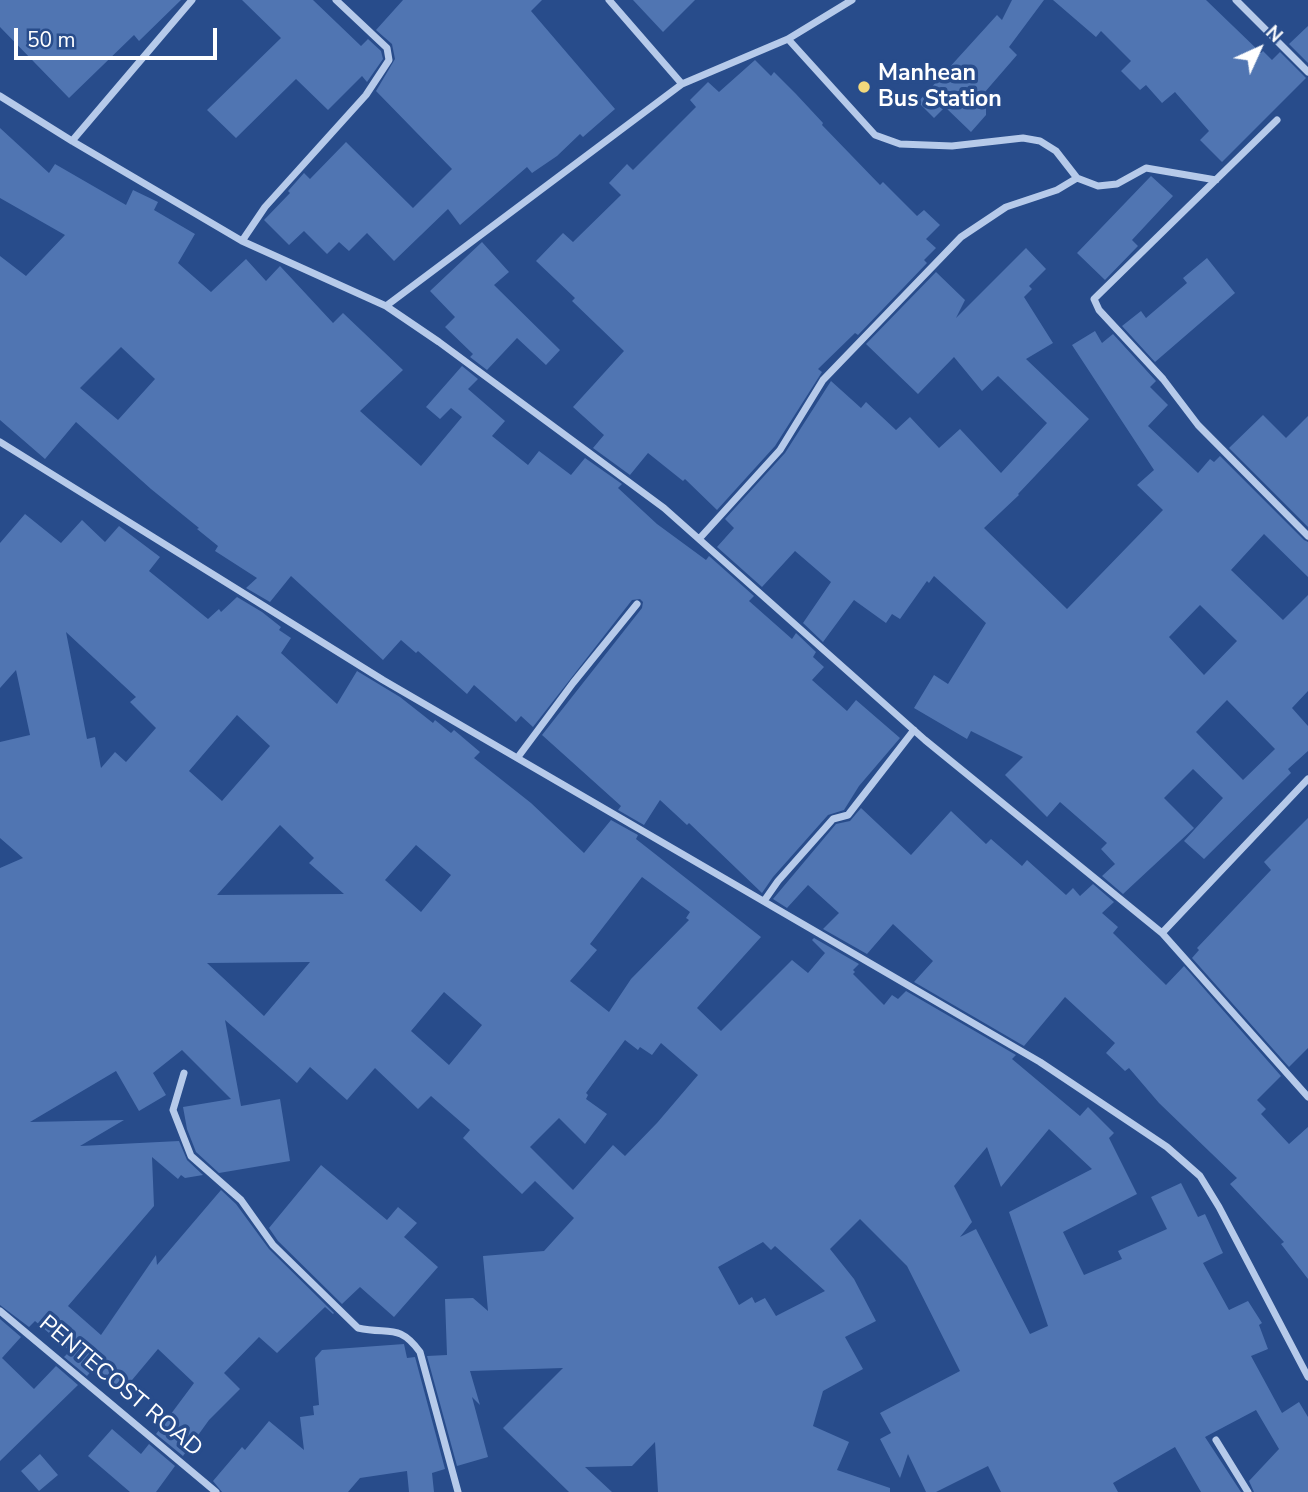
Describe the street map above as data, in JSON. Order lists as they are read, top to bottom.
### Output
{
  "streets": {
    "street": ["PENTECOST ROAD"]
  },
  "places": ["Manhean Bus Station"],
  "scale_bar": "50 m",
  "north": "top right"
}
